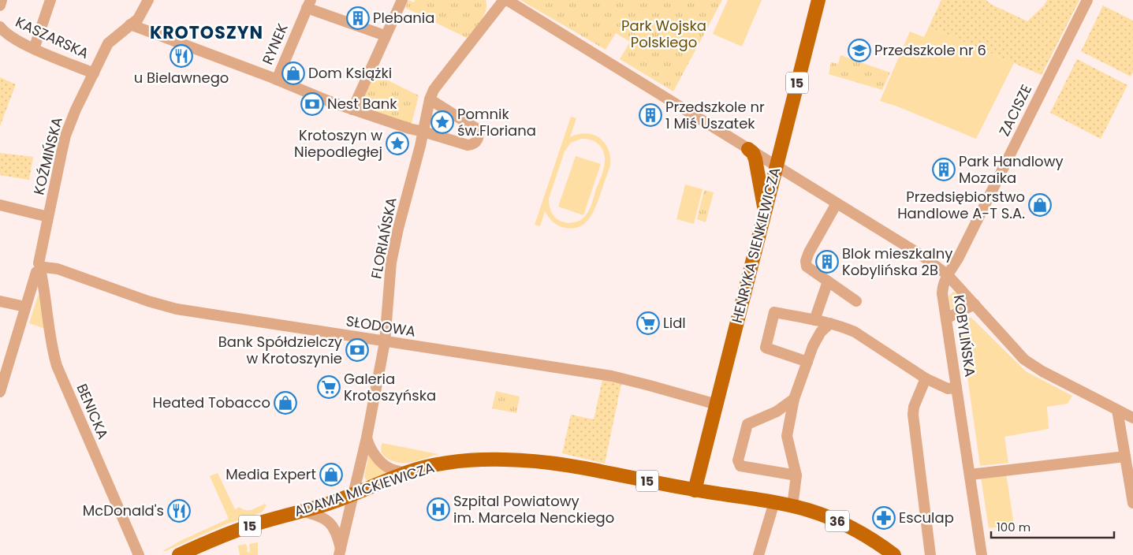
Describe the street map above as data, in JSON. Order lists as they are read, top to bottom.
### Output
{
  "streets": {
    "main road": [
      "15",
      "HENRYKA SIENKIEWICZA",
      "ADAMA MICKIEWICZA",
      "36"
    ],
    "street": [
      "KASZARSKA",
      "RYNEK",
      "ZACISZE",
      "KOŹMIŃSKA",
      "FLORIAŃSKA",
      "SŁODOWA",
      "KOBYLIŃSKA",
      "BENICKA"
    ]
  },
  "crossings": [
    ["KASZARSKA", "KOŹMIŃSKA"],
    ["RYNEK", "KOŹMIŃSKA"],
    ["ZACISZE", "KOBYLIŃSKA"],
    ["KOŹMIŃSKA", "SŁODOWA"],
    ["KOŹMIŃSKA", "BENICKA"],
    ["FLORIAŃSKA", "SŁODOWA"],
    ["FLORIAŃSKA", "ADAMA MICKIEWICZA"],
    ["HENRYKA SIENKIEWICZA", "SŁODOWA"],
    ["HENRYKA SIENKIEWICZA", "ADAMA MICKIEWICZA"],
    ["SŁODOWA", "BENICKA"]
  ],
  "districts": ["KROTOSZYN"],
  "parks": ["Park Wojska Polskiego"],
  "places": {
    "building": [
      "Plebania",
      "Przedszkole nr 1 Miś Uszatek",
      "Park Handlowy Mozaika",
      "Blok mieszkalny Kobylińska 2B"
    ],
    "school or university": ["Przedszkole nr 6"],
    "restaurant": ["u Bielawnego", "McDonald's"],
    "shop": [
      "Dom Książki",
      "Przedsiębiorstwo Handlowe A-T S.A.",
      "Heated Tobacco",
      "Media Expert"
    ],
    "bank": ["Nest Bank", "Bank Spółdzielczy w Krotoszynie"],
    "place": ["Pomnik św.Floriana", "Krotoszyn w Niepodległej"],
    "supermarket": ["Lidl", "Galeria Krotoszyńska"],
    "hospital": ["Szpital Powiatowy im. Marcela Nenckiego"],
    "pharmacy": ["Esculap"]
  },
  "scale_bar": "100 m"
}
